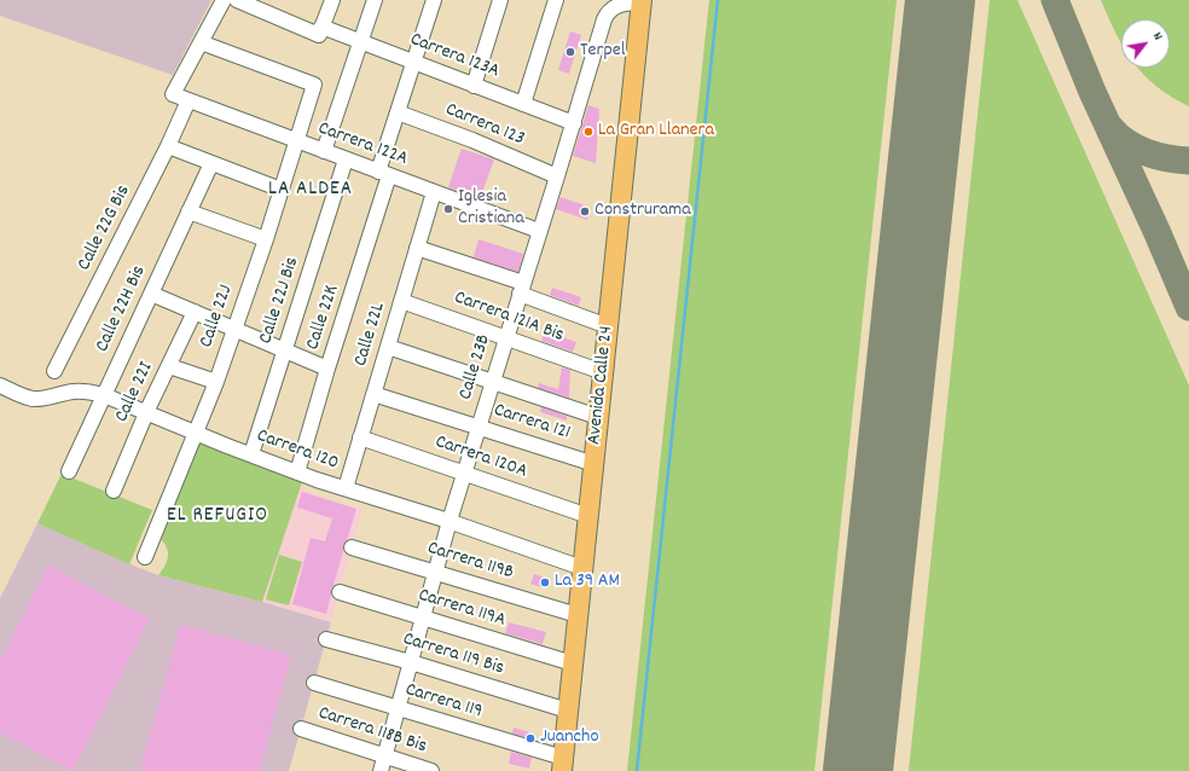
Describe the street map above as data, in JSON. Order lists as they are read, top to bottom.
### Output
{
  "streets": {
    "main road": ["Avenida Calle 24"],
    "street": [
      "Carrera 123A",
      "Carrera 123",
      "Carrera 122A",
      "Calle 22G Bis",
      "Calle 22J Bis",
      "Calle 22H Bis",
      "Calle 22J",
      "Calle 22K",
      "Carrera 121A Bis",
      "Calle 22L",
      "Calle 23B",
      "Calle 22I",
      "Carrera 121",
      "Carrera 120",
      "Carrera 120A",
      "Carrera 119B",
      "Carrera 119A",
      "Carrera 119 Bis",
      "Carrera 119",
      "Carrera 118B Bis"
    ]
  },
  "crossings": [
    ["Carrera 123A", "Calle 22K"],
    ["Carrera 123A", "Calle 23B"],
    ["Carrera 123", "Calle 22K"],
    ["Carrera 123", "Calle 23B"],
    ["Carrera 122A", "Calle 22G Bis"],
    ["Carrera 122A", "Calle 22J Bis"],
    ["Carrera 122A", "Calle 22J"],
    ["Carrera 122A", "Calle 22K"],
    ["Carrera 122A", "Calle 22L"],
    ["Carrera 122A", "Calle 23B"],
    ["Calle 22J Bis", "Carrera 120"],
    ["Calle 22H Bis", "Carrera 120"],
    ["Calle 22J", "Carrera 120"],
    ["Calle 22K", "Carrera 120"],
    ["Carrera 121A Bis", "Calle 22L"],
    ["Carrera 121A Bis", "Calle 23B"],
    ["Carrera 121A Bis", "Avenida Calle 24"],
    ["Calle 22L", "Carrera 121"],
    ["Calle 22L", "Carrera 120"],
    ["Calle 22L", "Carrera 120A"],
    ["Calle 23B", "Avenida Calle 24"],
    ["Calle 23B", "Carrera 121"],
    ["Calle 23B", "Carrera 120"],
    ["Calle 23B", "Carrera 120A"],
    ["Calle 23B", "Carrera 119B"],
    ["Calle 23B", "Carrera 119A"],
    ["Calle 23B", "Carrera 119 Bis"],
    ["Calle 23B", "Carrera 119"],
    ["Calle 23B", "Carrera 118B Bis"],
    ["Avenida Calle 24", "Carrera 121"],
    ["Avenida Calle 24", "Carrera 120"],
    ["Avenida Calle 24", "Carrera 120A"],
    ["Avenida Calle 24", "Carrera 119B"],
    ["Avenida Calle 24", "Carrera 119A"],
    ["Avenida Calle 24", "Carrera 119 Bis"],
    ["Avenida Calle 24", "Carrera 119"],
    ["Calle 22I", "Carrera 120"]
  ],
  "districts": ["LA ALDEA", "EL REFUGIO"],
  "places": [
    "Terpel",
    "La Gran Llanera",
    "Iglesia Cristiana",
    "Construrama",
    "La 39 AM",
    "Juancho"
  ],
  "north": "top right"
}
